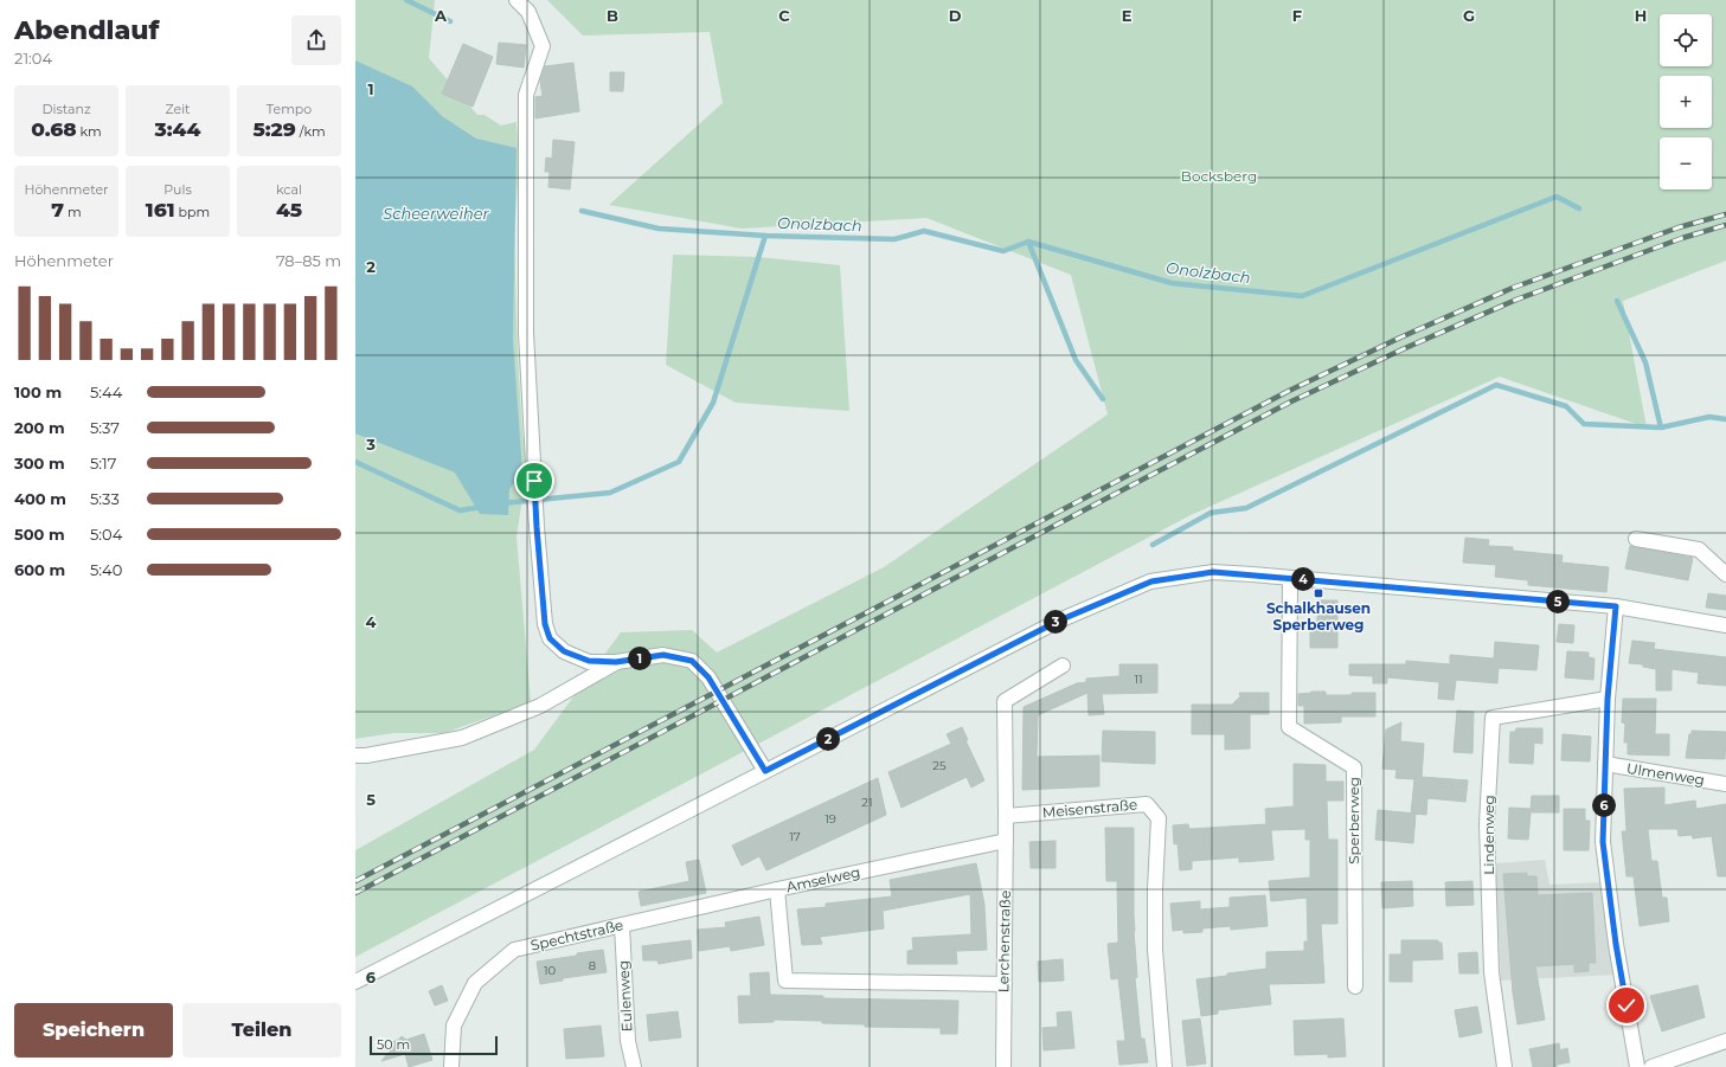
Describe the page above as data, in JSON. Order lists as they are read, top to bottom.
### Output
{
  "streets": {
    "street": [
      "Ulmenweg",
      "Meisenstraße",
      "Sperberweg",
      "Lindenweg",
      "Amselweg",
      "Spechtstraße",
      "Lerchenstraße",
      "Eulenweg"
    ]
  },
  "crossings": [
    ["Meisenstraße", "Lerchenstraße"],
    ["Amselweg", "Spechtstraße"],
    ["Amselweg", "Lerchenstraße"],
    ["Spechtstraße", "Eulenweg"]
  ],
  "water": ["Scheerweiher", "Onolzbach"],
  "parks": ["Bocksberg"],
  "places": {
    "transit": ["Schalkhausen Sperberweg"]
  },
  "house_numbers": [
    "11",
    "25",
    "21",
    "19",
    "17",
    "8",
    "10"
  ],
  "scale_bar": "50 m",
  "page": {
    "heading": ["Abendlauf", "21:04"],
    "map_buttons": ["+", "−"],
    "stats": [
      ["Distanz", "0.68 km"],
      ["Zeit", "3:44"],
      ["Tempo", "5:29 /km"],
      ["Höhenmeter", "7 m"],
      ["Puls", "161 bpm"],
      ["kcal", "45"]
    ],
    "chart": ["Höhenmeter", "78–85 m"],
    "list": [
      {
        "name": "100 m",
        "note": "5:44"
      },
      {
        "name": "200 m",
        "note": "5:37"
      },
      {
        "name": "300 m",
        "note": "5:17"
      },
      {
        "name": "400 m",
        "note": "5:33"
      },
      {
        "name": "500 m",
        "note": "5:04"
      },
      {
        "name": "600 m",
        "note": "5:40"
      }
    ],
    "pins": [
      "4",
      "5",
      "3",
      "1",
      "2",
      "6"
    ],
    "buttons": ["Speichern", "Teilen"],
    "scale": "50 m"
  },
  "grid": {
    "columns": [
      "A",
      "B",
      "C",
      "D",
      "E",
      "F",
      "G",
      "H"
    ],
    "rows": [
      "1",
      "2",
      "3",
      "4",
      "5",
      "6"
    ]
  }
}
